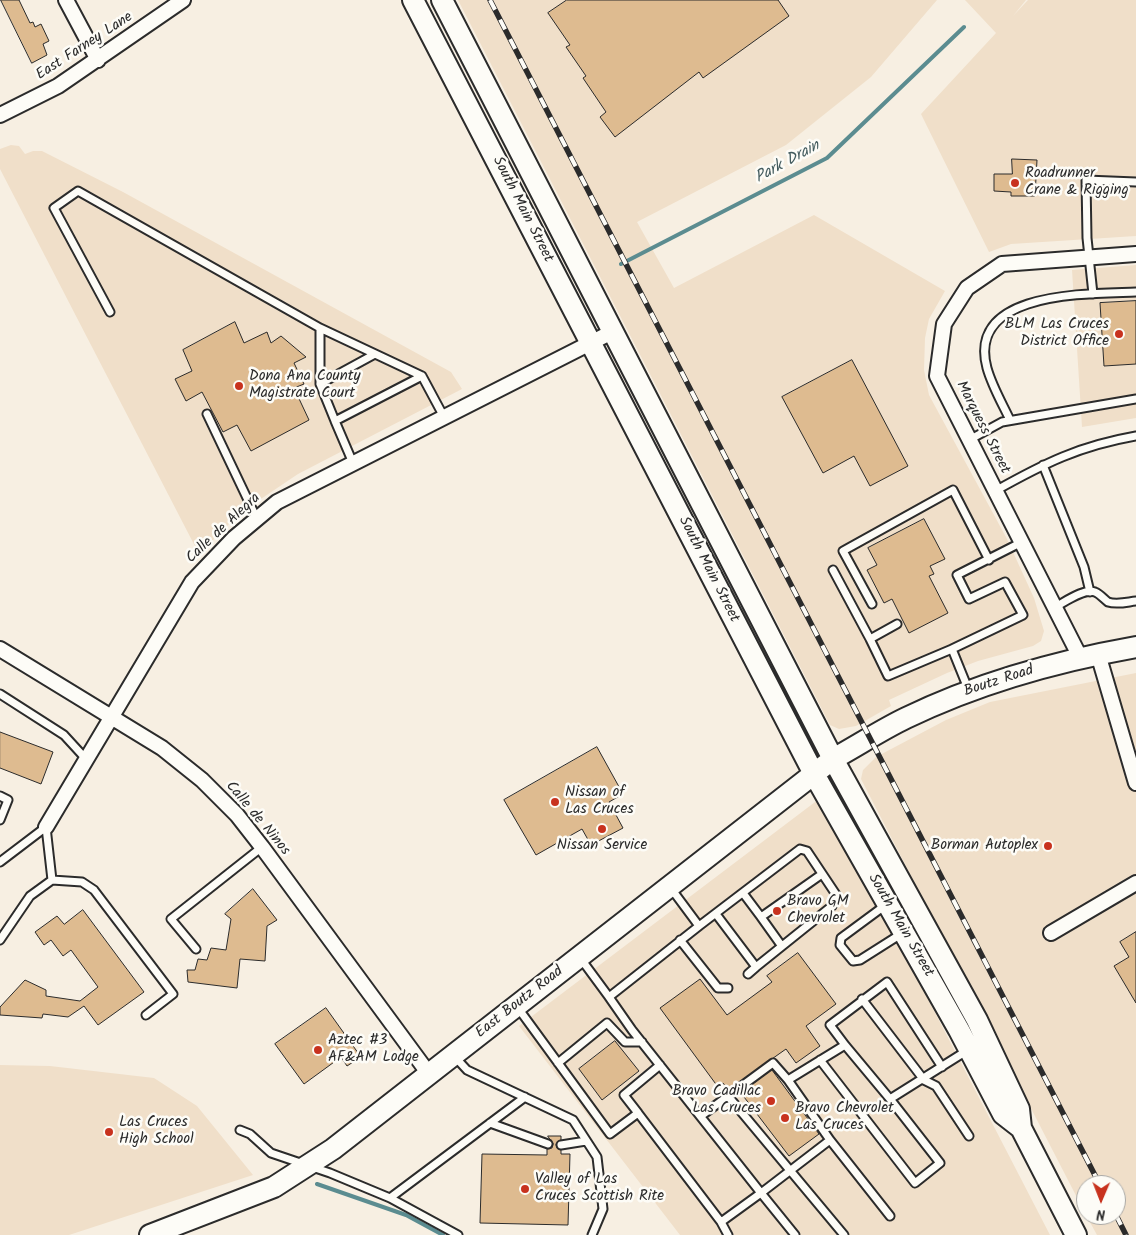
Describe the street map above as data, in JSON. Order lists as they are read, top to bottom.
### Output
{
  "streets": {
    "main road": ["South Main Street", "Boutz Road", "East Boutz Road"],
    "street": [
      "East Farney Lane",
      "Marquess Street",
      "Calle de Alegra",
      "Calle de Ninos"
    ]
  },
  "crossings": [
    ["South Main Street", "Calle de Alegra"],
    ["South Main Street", "East Boutz Road"],
    ["Marquess Street", "Boutz Road"],
    ["Calle de Alegra", "Calle de Ninos"],
    ["Boutz Road", "East Boutz Road"],
    ["Calle de Ninos", "East Boutz Road"]
  ],
  "water": ["Park Drain"],
  "places": [
    "Roadrunner Crane & Rigging",
    "BLM Las Cruces District Office",
    "Dona Ana County Magistrate Court",
    "Nissan of Las Cruces",
    "Nissan Service",
    "Borman Autoplex",
    "Bravo GM Chevrolet",
    "Aztec #3 AF&AM Lodge",
    "Bravo Cadillac Las Cruces",
    "Bravo Chevrolet Las Cruces",
    "Las Cruces High School",
    "Valley of Las Cruces Scottish Rite"
  ],
  "north": "bottom"
}
